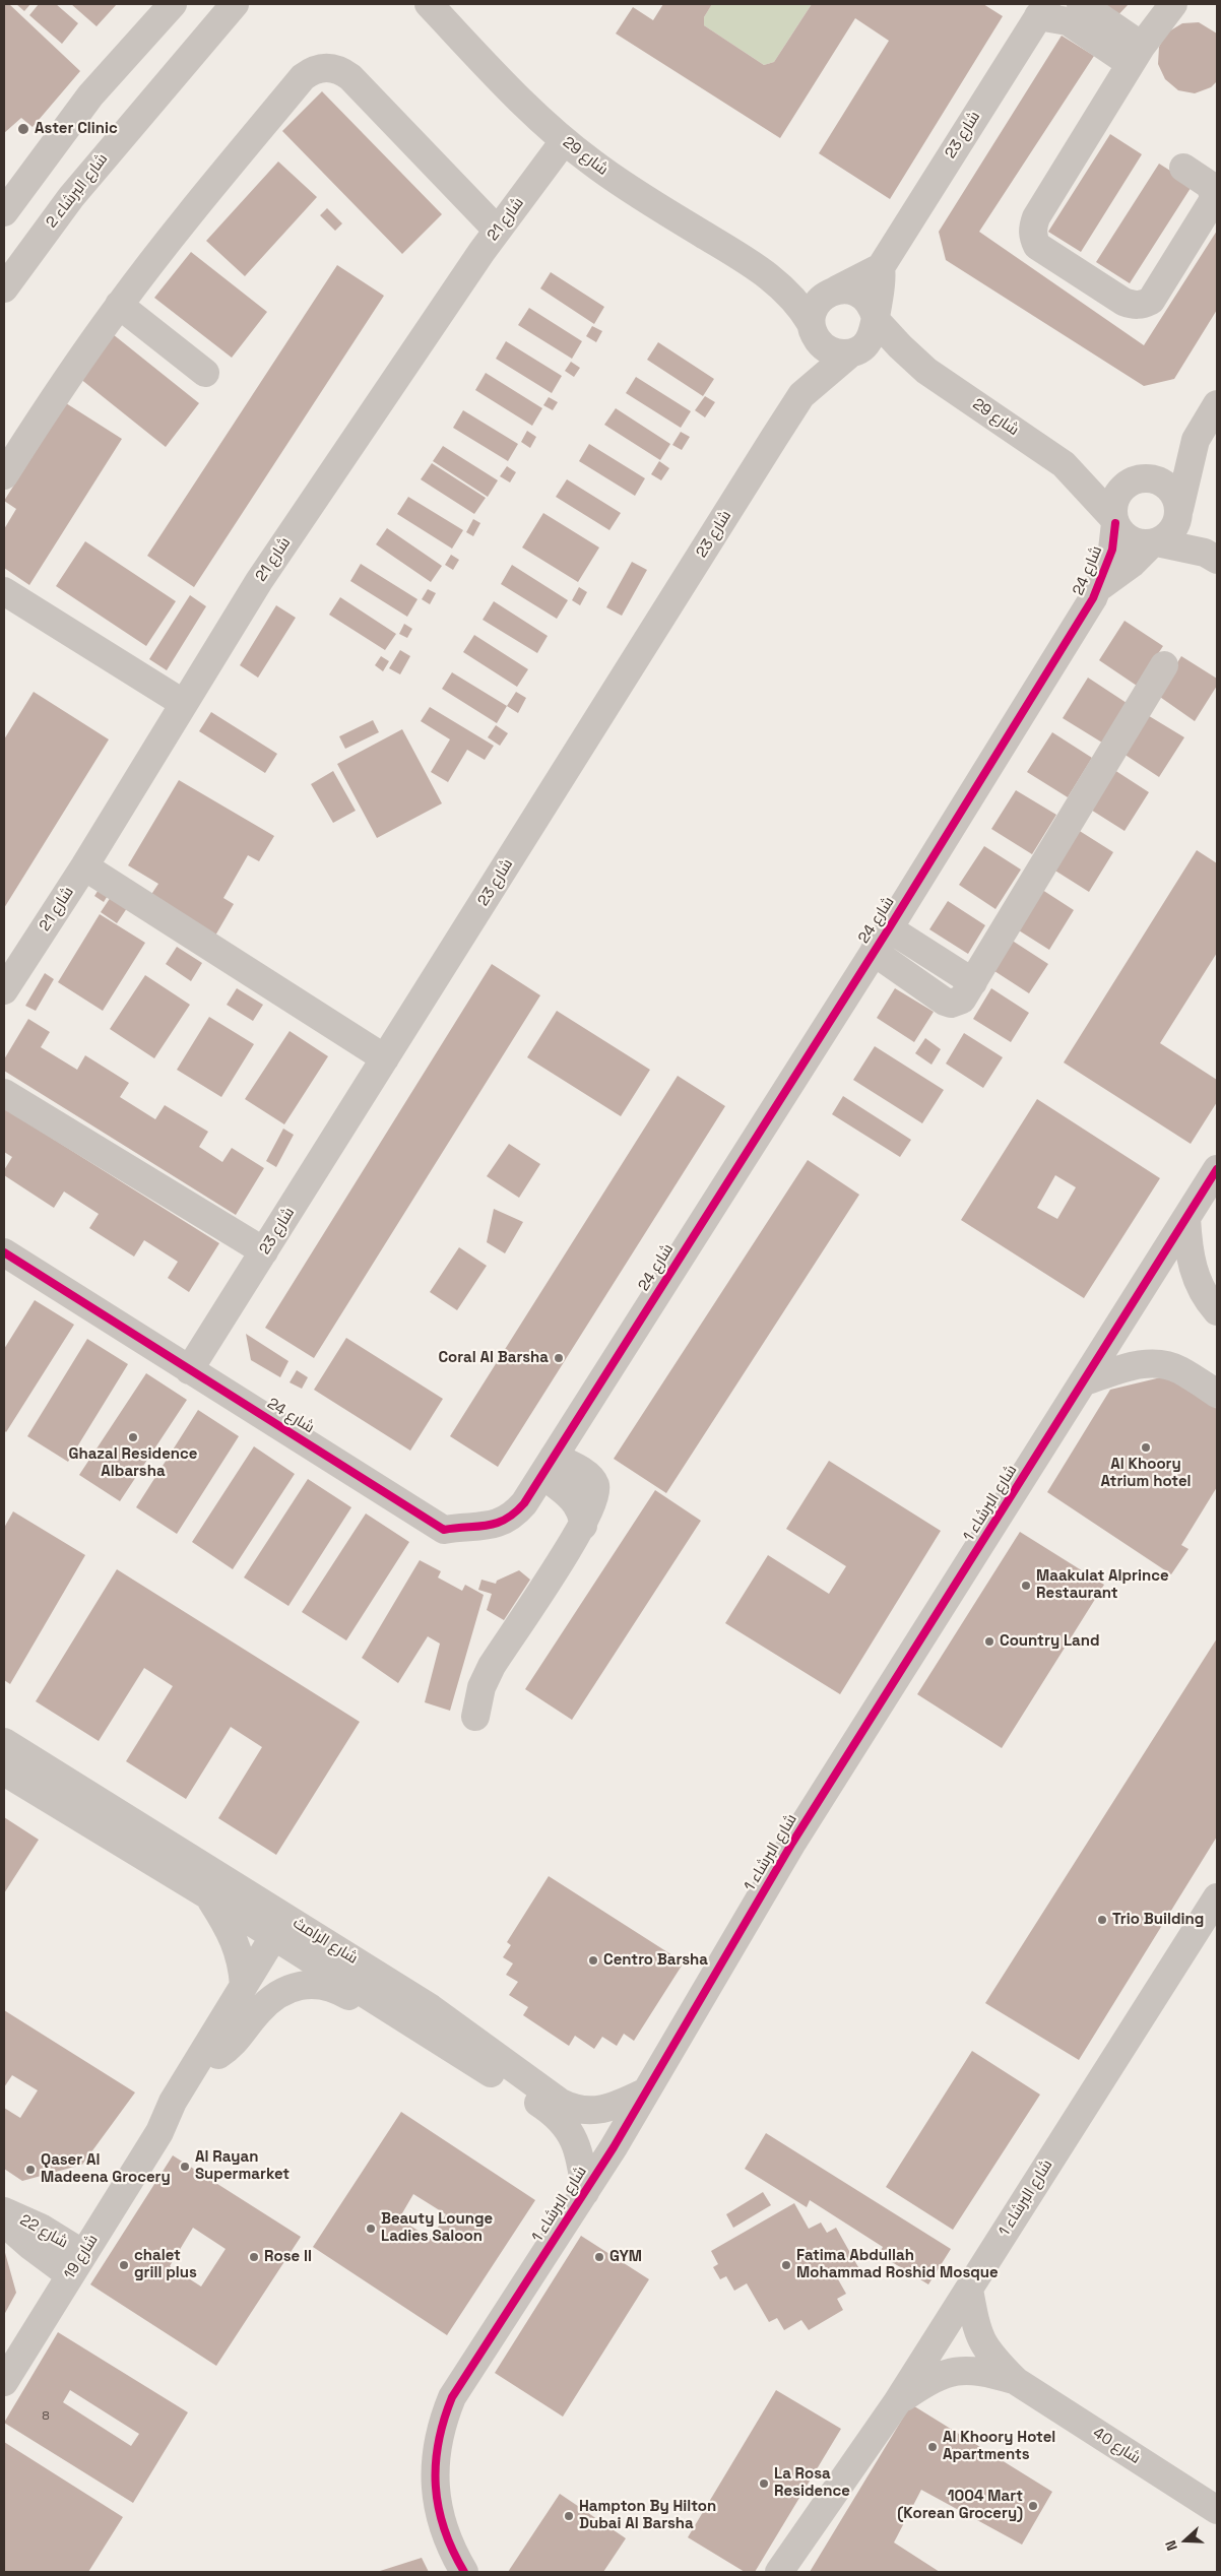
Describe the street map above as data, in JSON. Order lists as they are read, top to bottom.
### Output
{
  "streets": {
    "street": [
      "شارع 23",
      "شارع 29",
      "شارع البرشاء 2",
      "شارع 21",
      "شارع 24",
      "شارع البرشاء 1",
      "شارع الرامث",
      "شارع 22",
      "شارع 19",
      "شارع 40"
    ]
  },
  "crossings": [
    ["شارع 23", "شارع 29"],
    ["شارع 23", "شارع 24"],
    ["شارع 29", "شارع 21"],
    ["شارع 29", "شارع 24"],
    ["شارع البرشاء 1", "شارع الرامث"],
    ["شارع البرشاء 1", "شارع 40"],
    ["شارع الرامث", "شارع 19"],
    ["شارع 22", "شارع 19"]
  ],
  "places": [
    "Aster Clinic",
    "Coral Al Barsha",
    "Ghazal Residence Albarsha",
    "Al Khoory Atrium hotel",
    "Maakulat Alprince Restaurant",
    "Country Land",
    "Trio Building",
    "Centro Barsha",
    "Al Rayan Supermarket",
    "Qaser Al Madeena Grocery",
    "Beauty Lounge Ladies Saloon",
    "Rose II",
    "GYM",
    "chalet grill plus",
    "Fatima Abdullah Mohammad Roshid Mosque",
    "Al Khoory Hotel Apartments",
    "La Rosa Residence",
    "1004 Mart (Korean Grocery)",
    "Hampton By Hilton Dubai Al Barsha"
  ],
  "house_numbers": ["8"],
  "north": "left"
}
